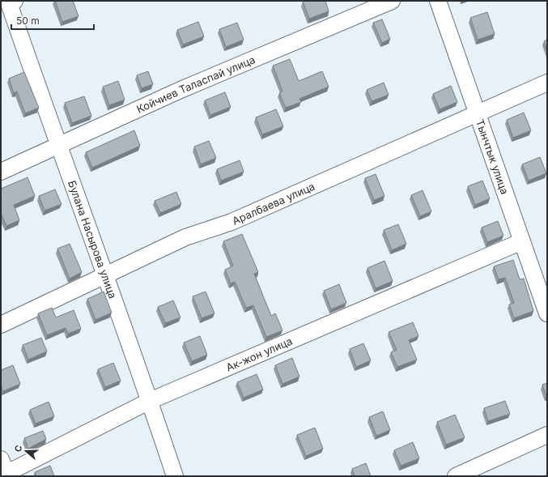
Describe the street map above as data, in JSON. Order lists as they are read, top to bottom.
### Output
{
  "streets": {
    "street": [
      "Койчиев Таласпай улица",
      "Тынчтык улица",
      "Аралбаева улица",
      "Булана Насырова улица",
      "Ак-жон улица"
    ]
  },
  "crossings": [
    ["Койчиев Таласпай улица", "Булана Насырова улица"],
    ["Тынчтык улица", "Аралбаева улица"],
    ["Тынчтык улица", "Ак-жон улица"],
    ["Аралбаева улица", "Булана Насырова улица"],
    ["Булана Насырова улица", "Ак-жон улица"]
  ],
  "scale_bar": "50 m",
  "north": "left"
}
